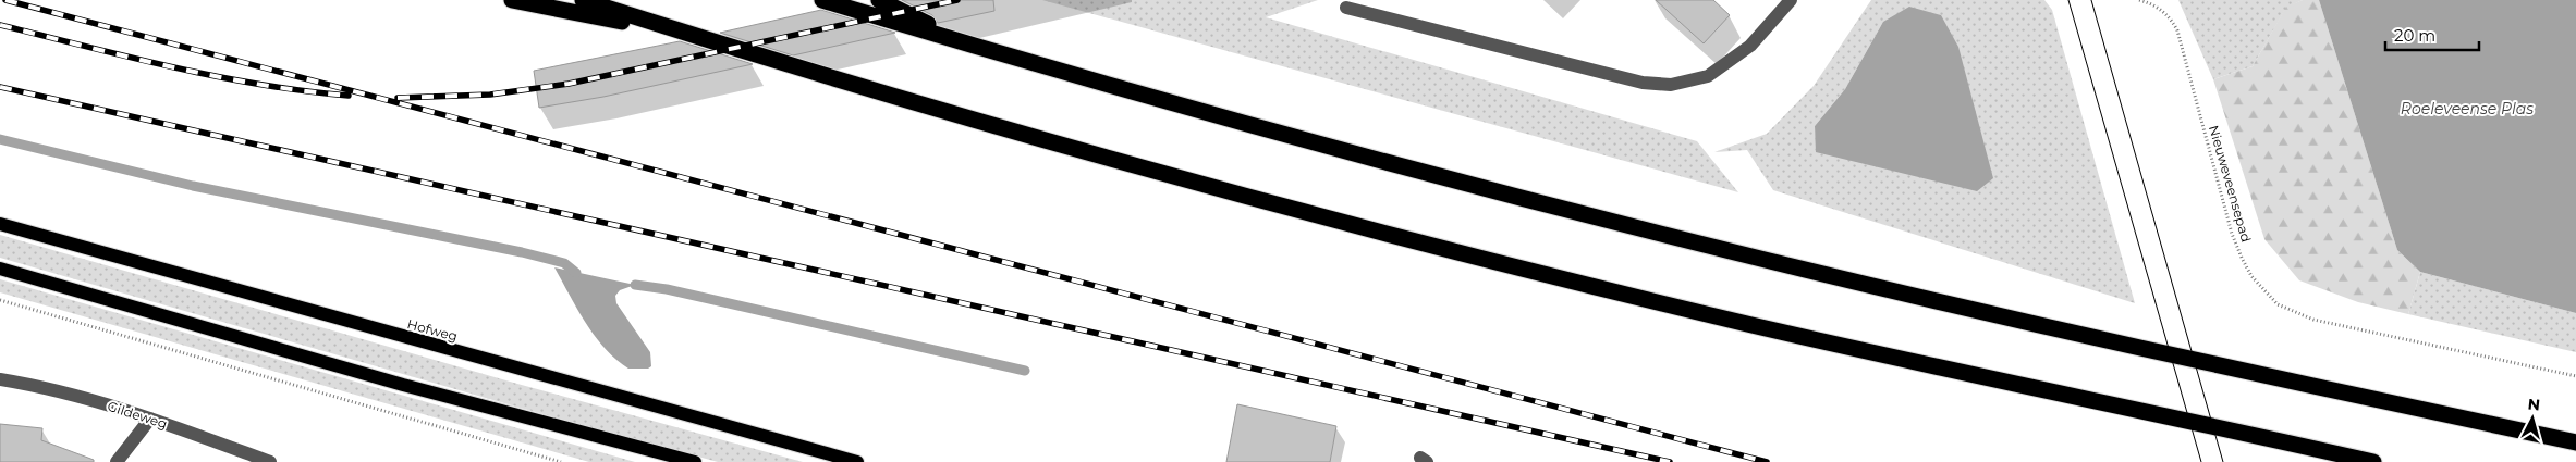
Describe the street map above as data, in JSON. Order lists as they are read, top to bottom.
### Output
{
  "streets": {
    "main road": ["Hofweg"],
    "street": ["Gildeweg"],
    "path": ["Nieuweveensepad"]
  },
  "water": ["Roeleveense Plas"],
  "scale_bar": "20 m",
  "north": "top"
}
